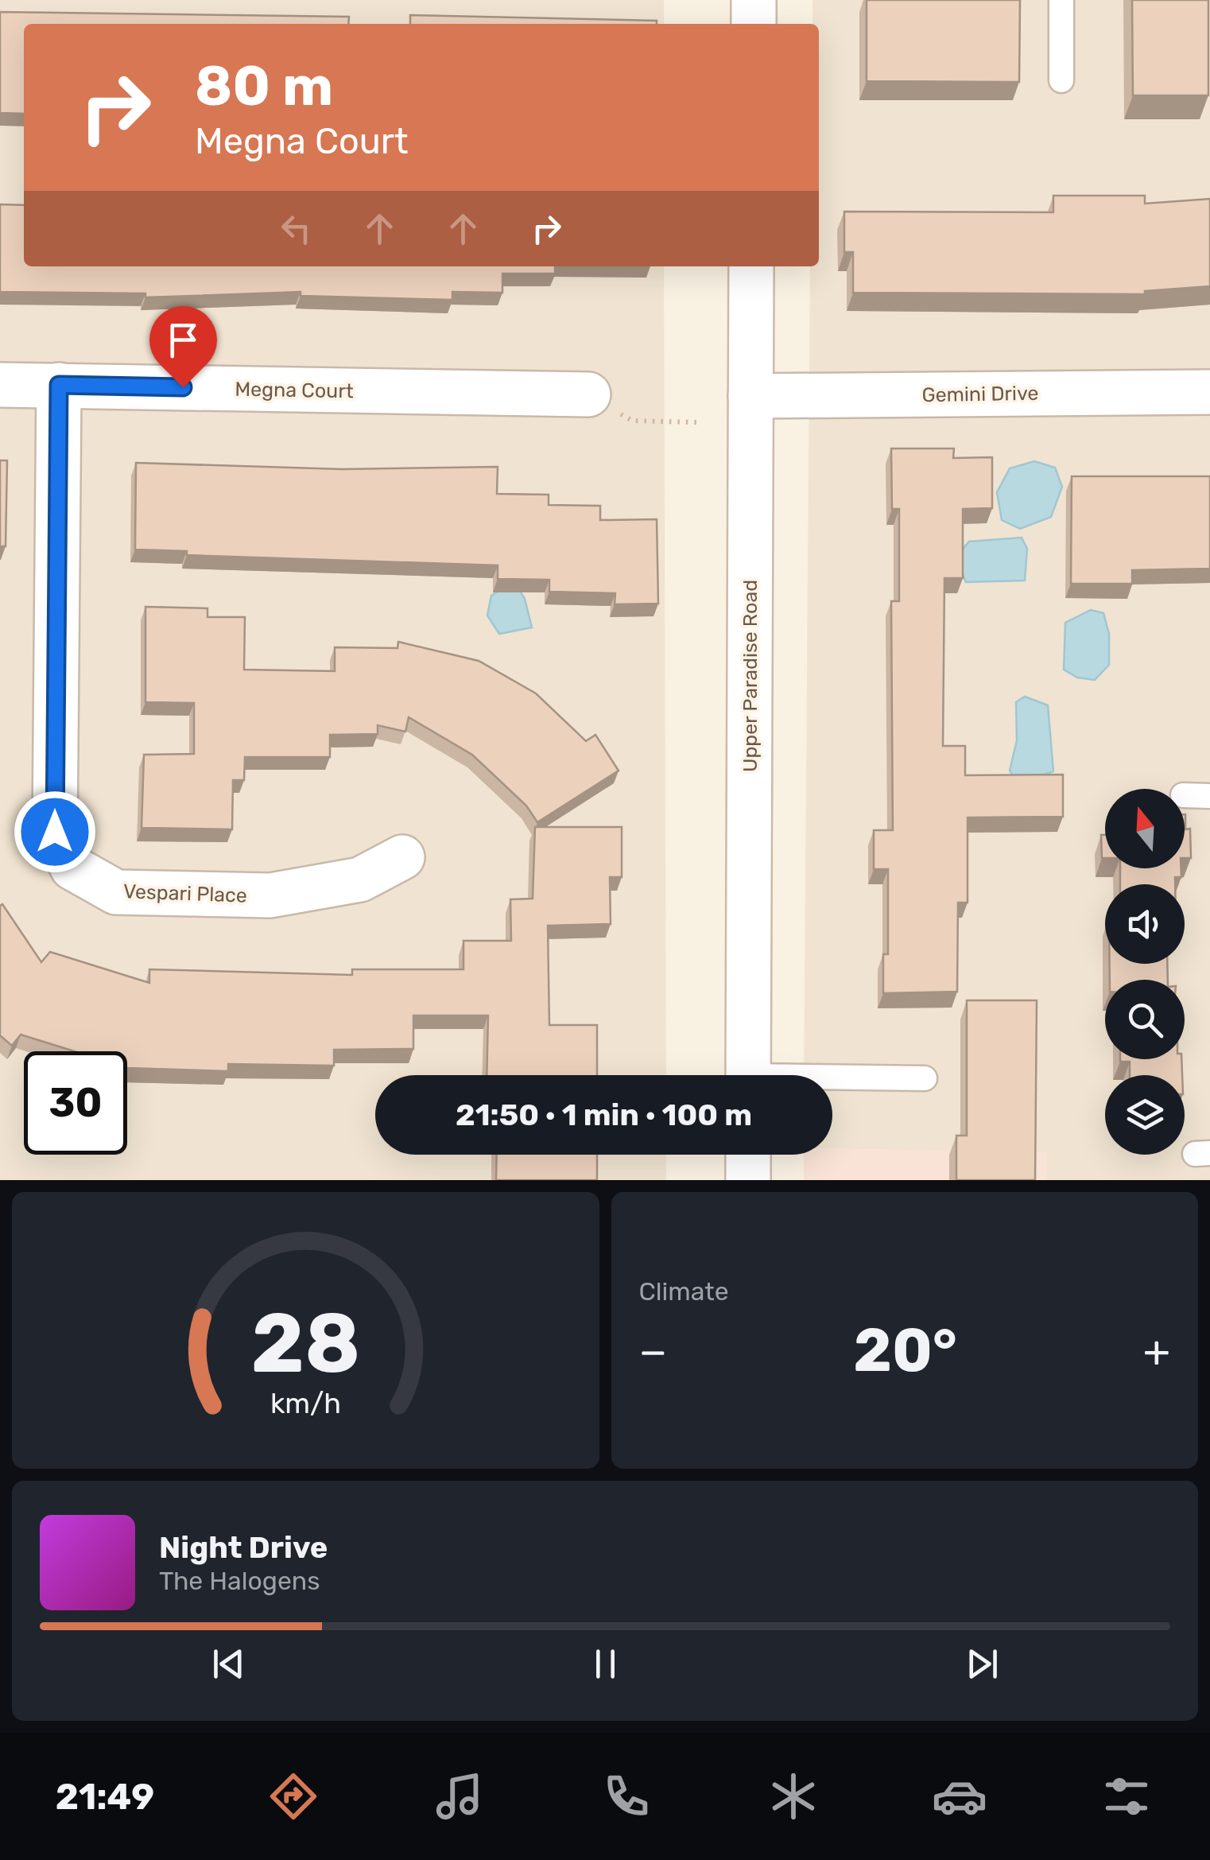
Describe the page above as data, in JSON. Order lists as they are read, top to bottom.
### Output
{
  "streets": {
    "street": [
      "Megna Court",
      "Gemini Drive",
      "Upper Paradise Road",
      "Vespari Place"
    ]
  },
  "crossings": [
    ["Megna Court", "Vespari Place"],
    ["Gemini Drive", "Upper Paradise Road"]
  ],
  "north": "top",
  "page": {
    "turn": ["80 m", "Megna Court"],
    "limit": "30",
    "trip": "21:50 · 1 min · 100 m",
    "tile": "Climate",
    "heat": ["−", "20°", "+"],
    "song": ["Night Drive", "The Halogens"],
    "tabs": "21:49",
    "gauge": ["28", "km/h"]
  }
}
